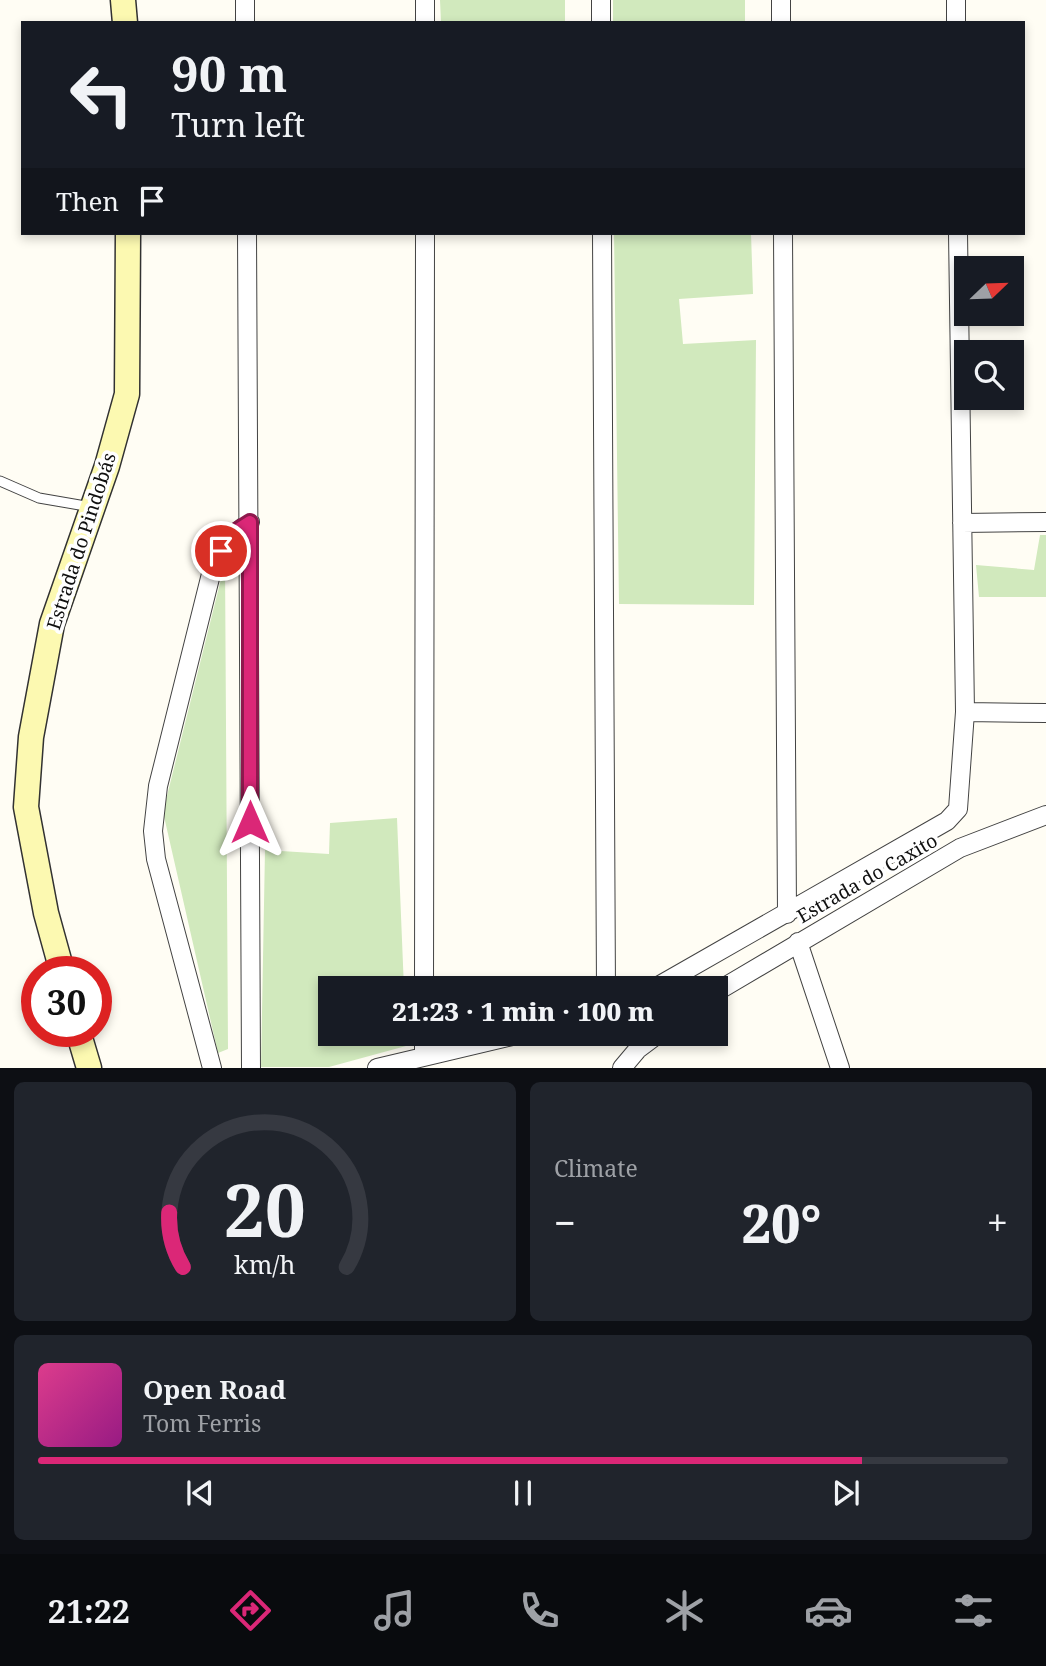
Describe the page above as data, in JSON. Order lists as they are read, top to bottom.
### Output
{
  "streets": {
    "main road": ["Estrada do Pindobás"],
    "street": ["Estrada do Caxito"]
  },
  "north": "top right",
  "page": {
    "turn": ["90 m", "Turn left"],
    "then": "Then",
    "limit": "30",
    "trip": "21:23 · 1 min · 100 m",
    "tile": "Climate",
    "heat": ["−", "20°", "+"],
    "song": ["Open Road", "Tom Ferris"],
    "tabs": "21:22",
    "gauge": ["20", "km/h"]
  }
}
